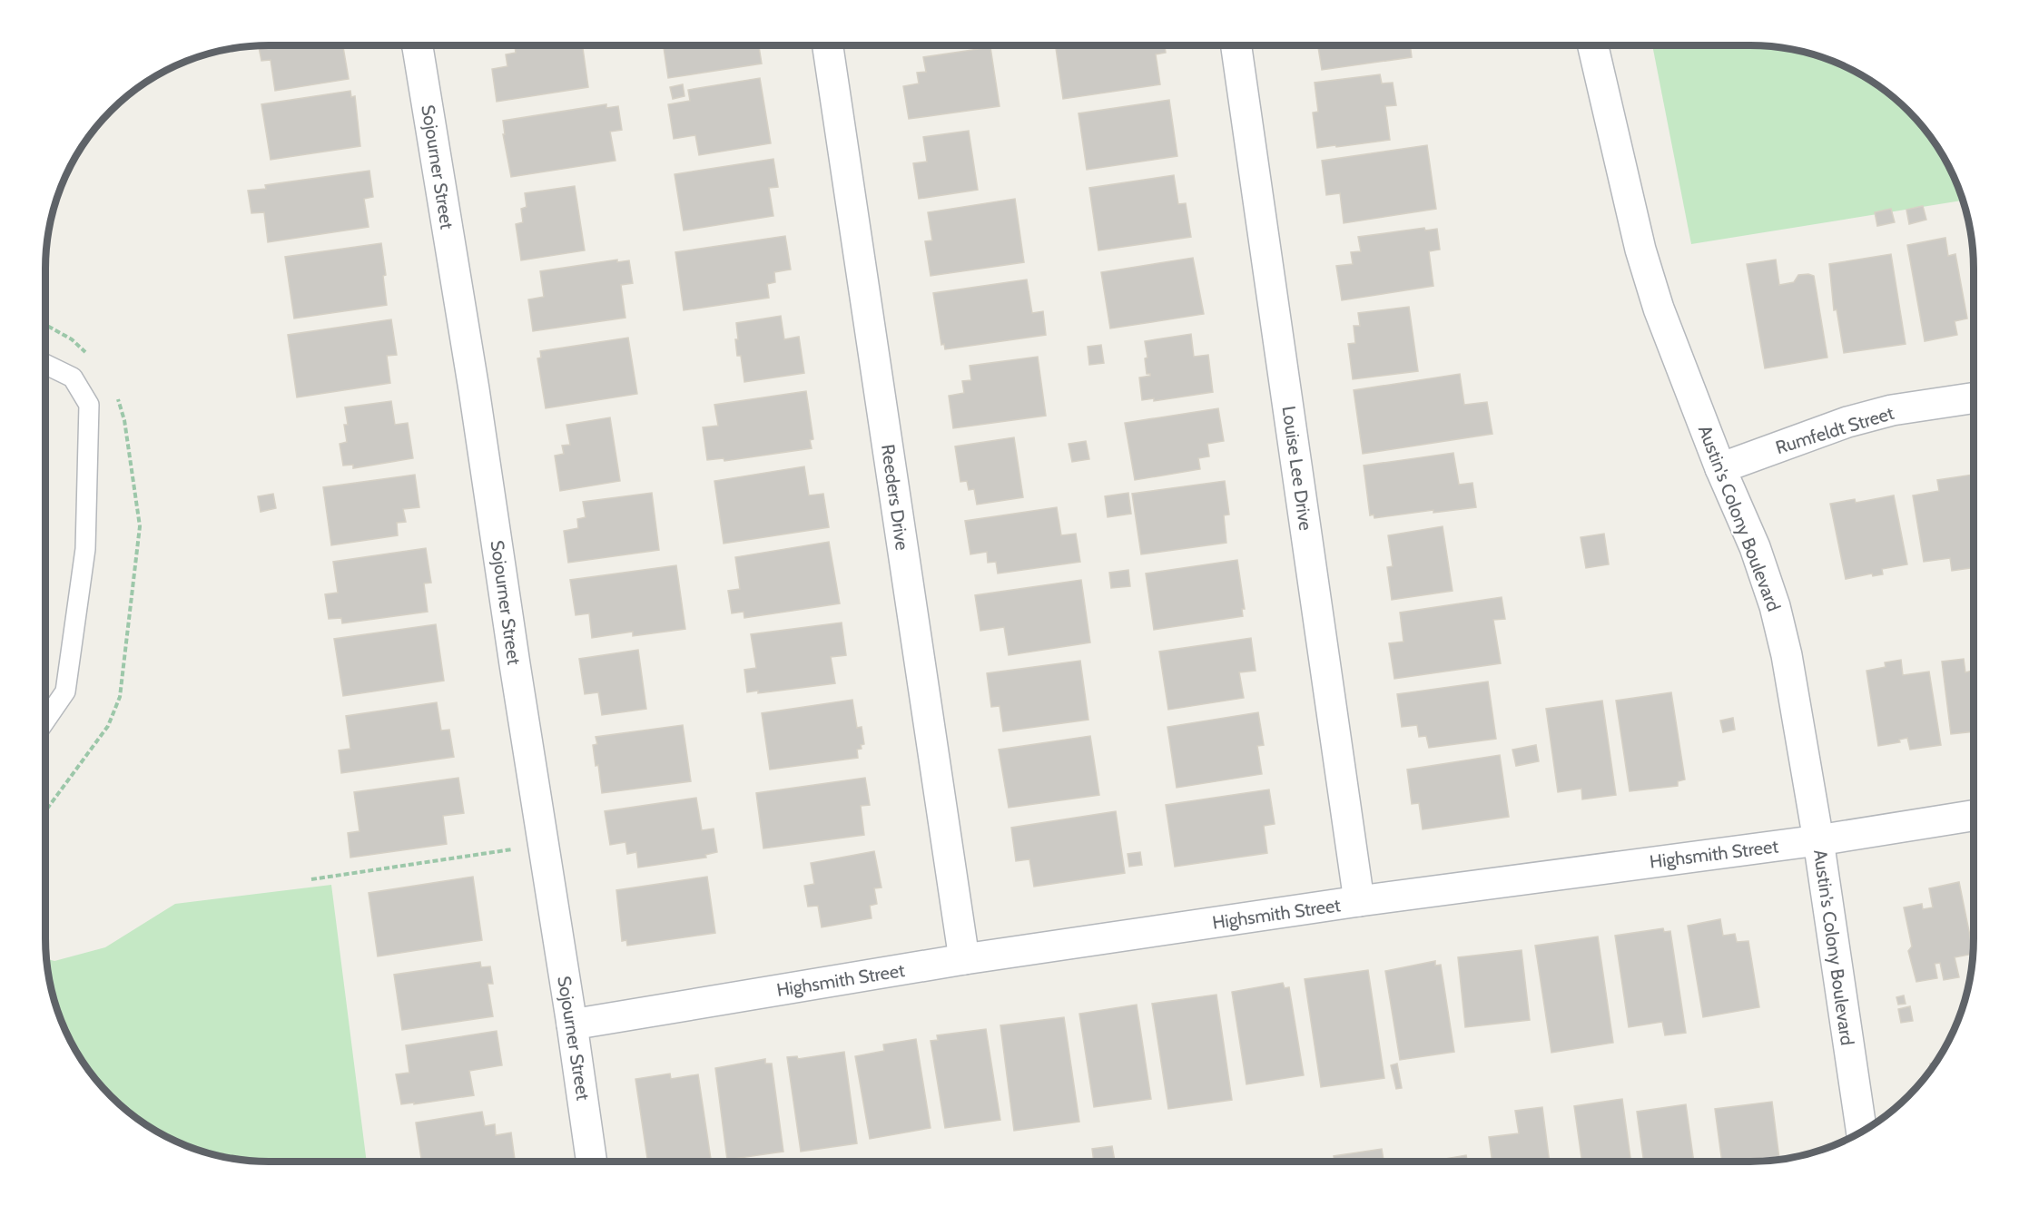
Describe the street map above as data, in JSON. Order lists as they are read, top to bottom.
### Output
{
  "streets": {
    "street": [
      "Sojourner Street",
      "Rumfeldt Street",
      "Louise Lee Drive",
      "Reeders Drive",
      "Austin's Colony Boulevard",
      "Highsmith Street"
    ]
  },
  "crossings": [
    ["Sojourner Street", "Highsmith Street"],
    ["Rumfeldt Street", "Austin's Colony Boulevard"],
    ["Louise Lee Drive", "Highsmith Street"],
    ["Reeders Drive", "Highsmith Street"],
    ["Austin's Colony Boulevard", "Highsmith Street"]
  ]
}
